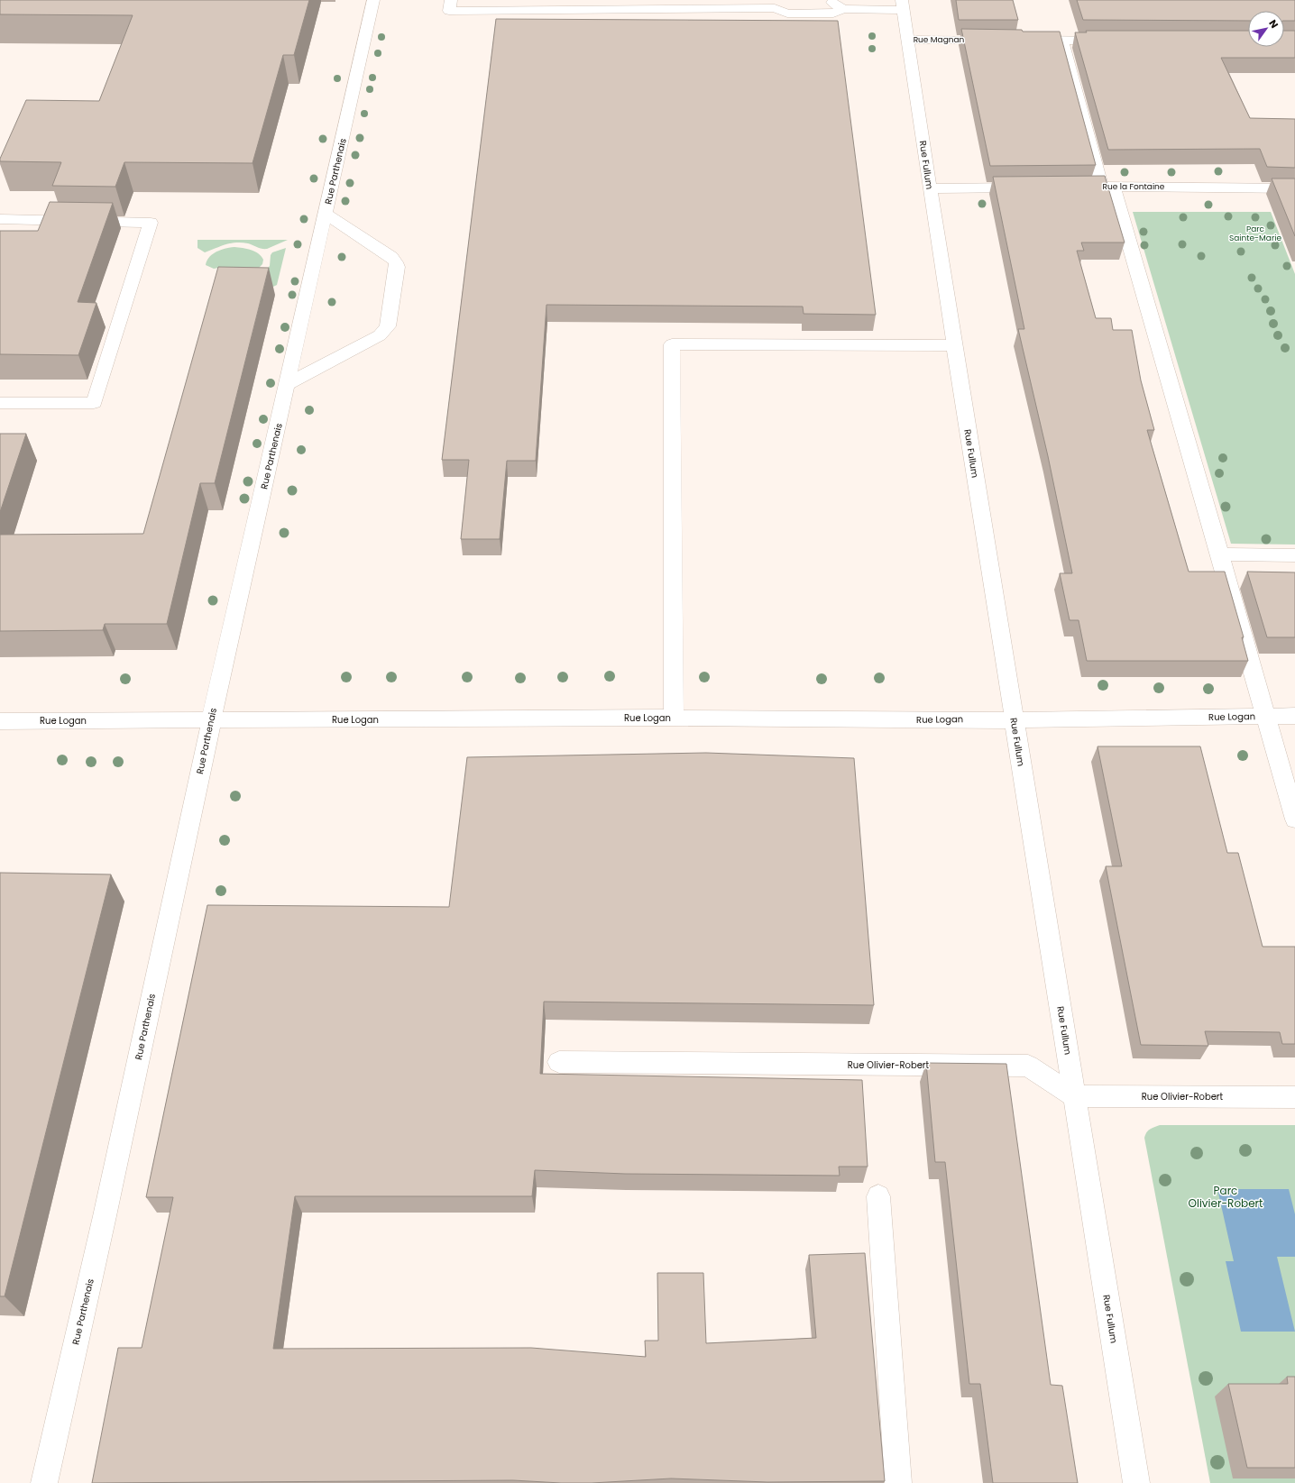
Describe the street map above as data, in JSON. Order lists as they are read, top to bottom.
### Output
{
  "streets": {
    "street": [
      "Rue Magnan",
      "Rue Fullum",
      "Rue Parthenais",
      "Rue la Fontaine",
      "Rue Logan",
      "Rue Olivier-Robert"
    ]
  },
  "crossings": [
    ["Rue Magnan", "Rue Fullum"],
    ["Rue Fullum", "Rue Logan"],
    ["Rue Fullum", "Rue Olivier-Robert"],
    ["Rue Parthenais", "Rue Logan"]
  ],
  "parks": ["Parc Sainte-Marie", "Parc Olivier-Robert"],
  "north": "top right"
}
